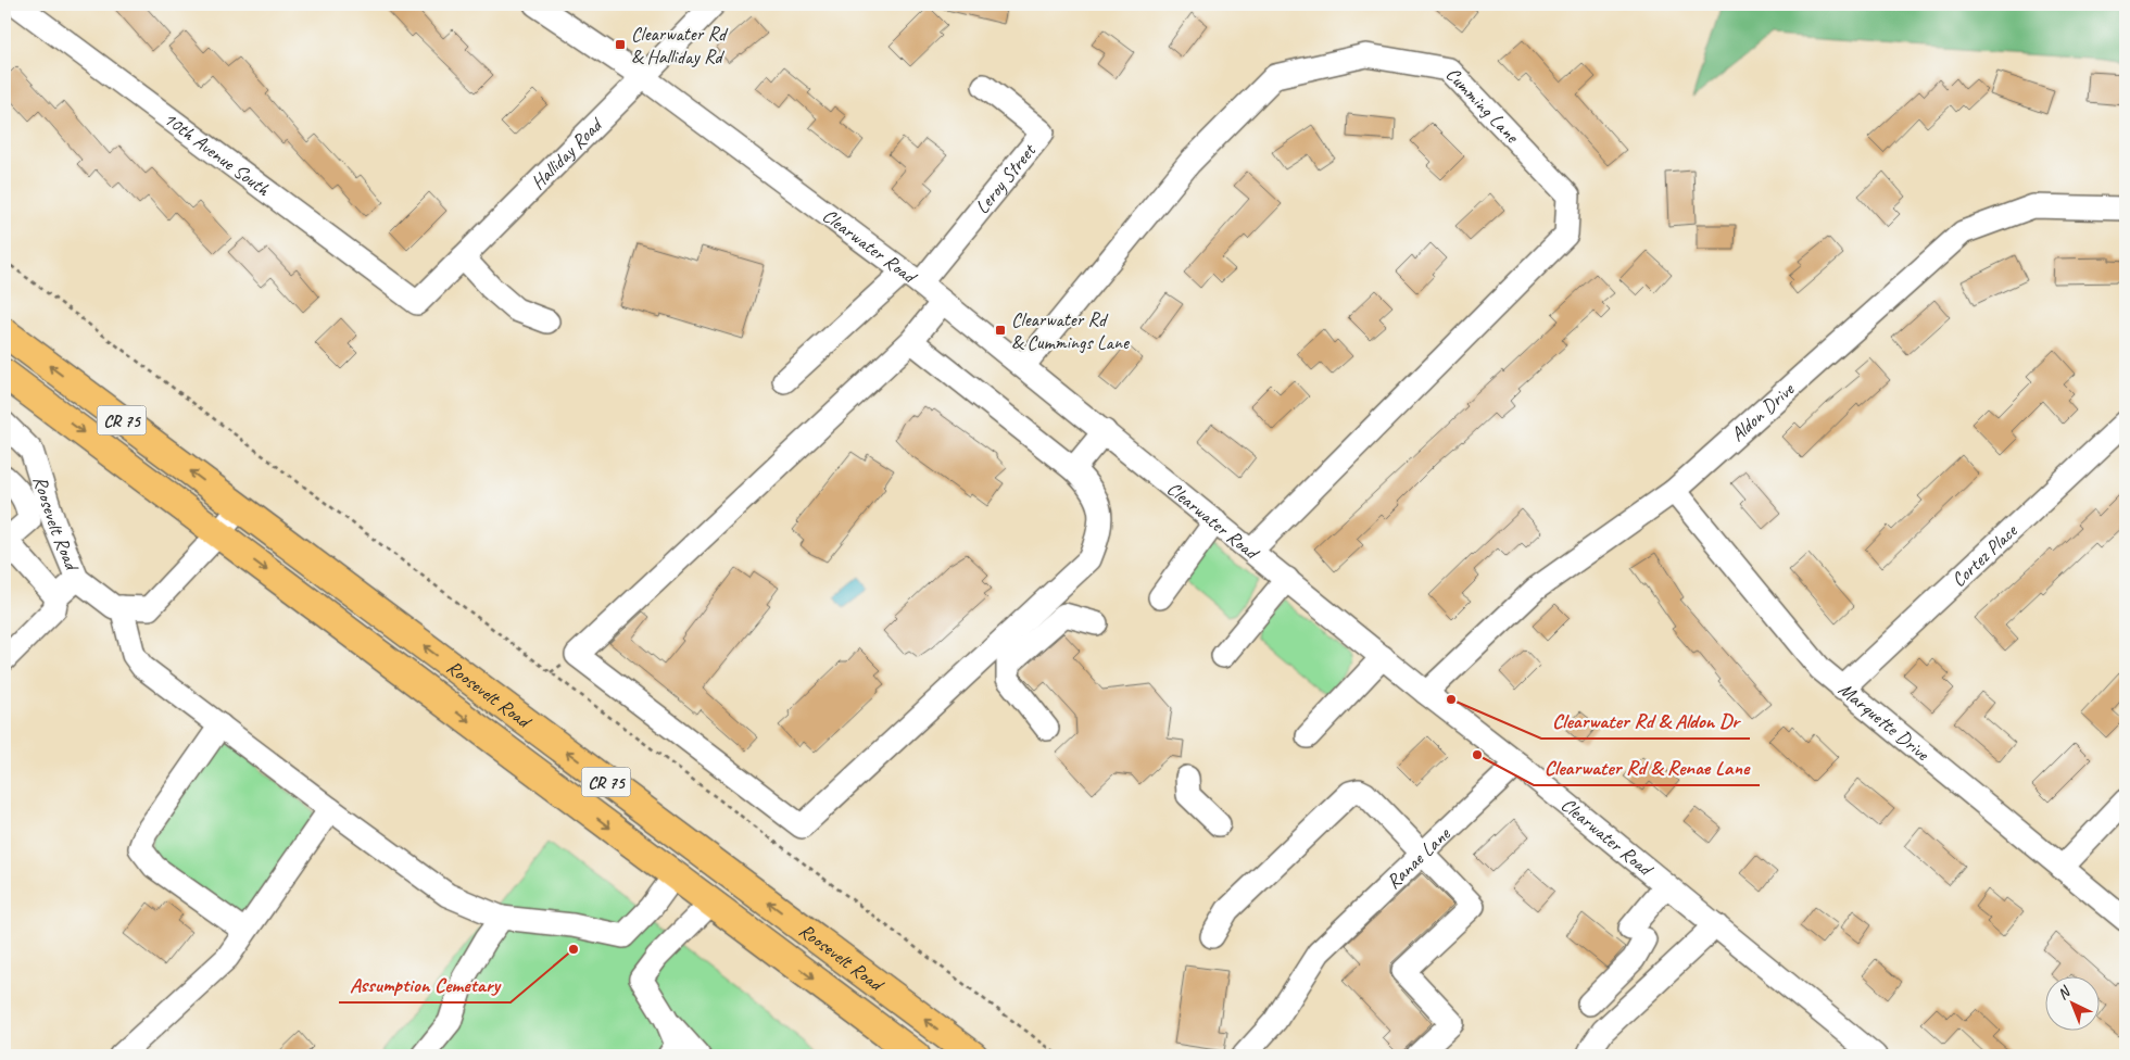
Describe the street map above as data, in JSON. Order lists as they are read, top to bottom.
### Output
{
  "streets": {
    "main road": ["CR 75", "Roosevelt Road"],
    "street": [
      "Cumming Lane",
      "10th Avenue South",
      "Halliday Road",
      "Leroy Street",
      "Clearwater Road",
      "Aldon Drive",
      "Cortez Place",
      "Marquette Drive",
      "Ranae Lane"
    ]
  },
  "crossings": [
    ["Cumming Lane", "Clearwater Road"],
    ["10th Avenue South", "Halliday Road"],
    ["Halliday Road", "Clearwater Road"],
    ["Leroy Street", "Clearwater Road"],
    ["Clearwater Road", "Aldon Drive"],
    ["Clearwater Road", "Ranae Lane"],
    ["Aldon Drive", "Marquette Drive"],
    ["Cortez Place", "Marquette Drive"]
  ],
  "places": {
    "transit": ["Clearwater Rd & Halliday Rd", "Clearwater Rd & Cummings Lane"],
    "other": ["Clearwater Rd & Aldon Dr", "Clearwater Rd & Renae Lane", "Assumption Cemetary"]
  },
  "north": "top left"
}
